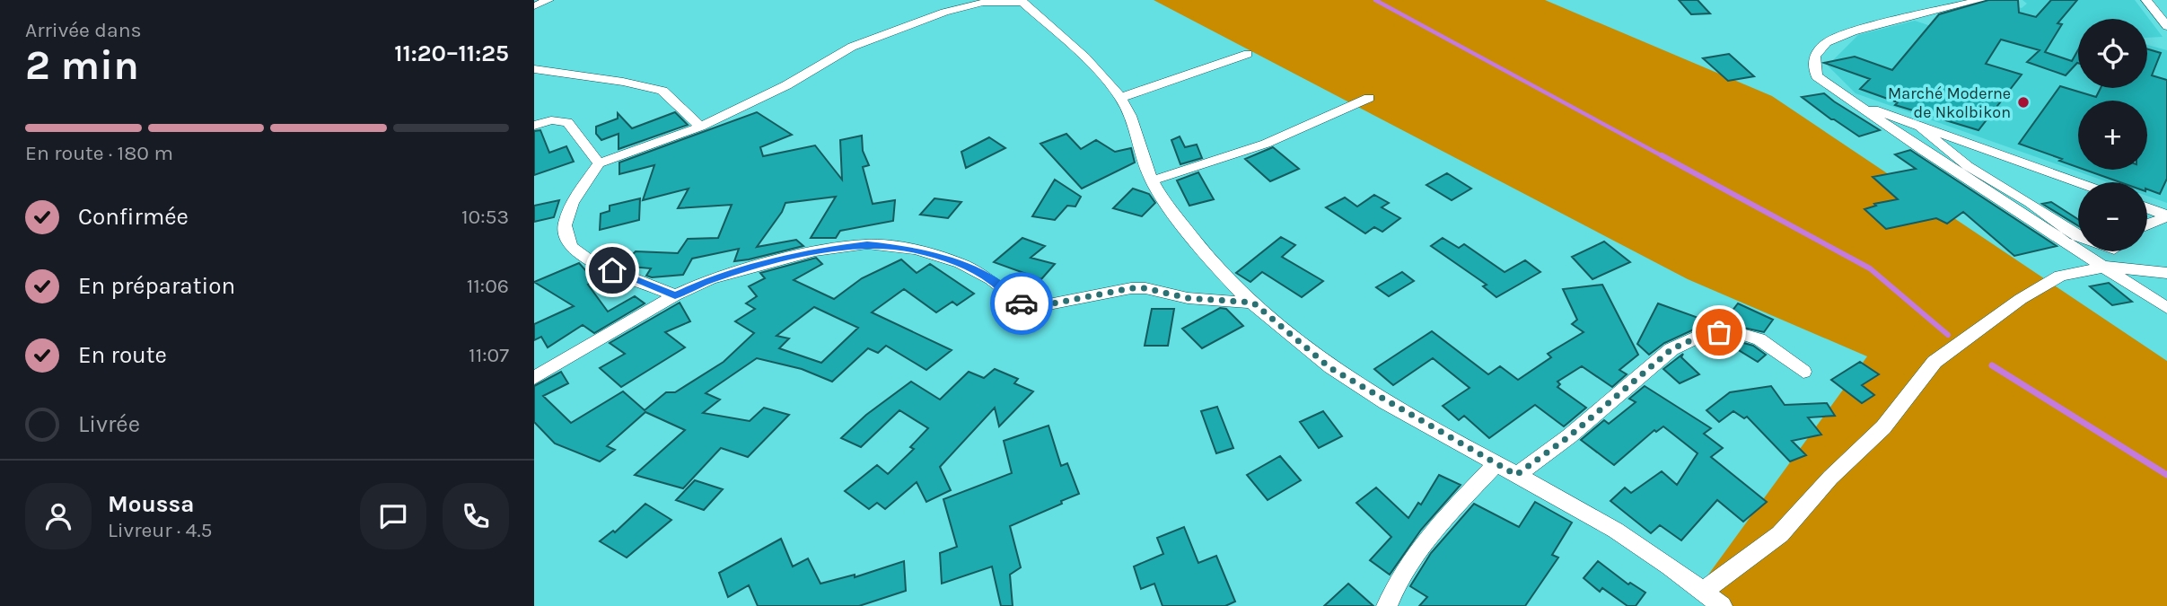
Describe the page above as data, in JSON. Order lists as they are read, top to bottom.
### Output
{
  "places": ["Marché Moderne de Nkolbikon"],
  "page": {
    "heading": ["2 min", "Arrivée dans", "11:20–11:25"],
    "panel": ["Moussa", "Livreur · 4.5"],
    "map_buttons": ["+", "−"],
    "bar": "En route · 180 m",
    "list": [
      ["Confirmée", "10:53"],
      ["En préparation", "11:06"],
      ["En route", "11:07"],
      "Livrée"
    ]
  }
}
